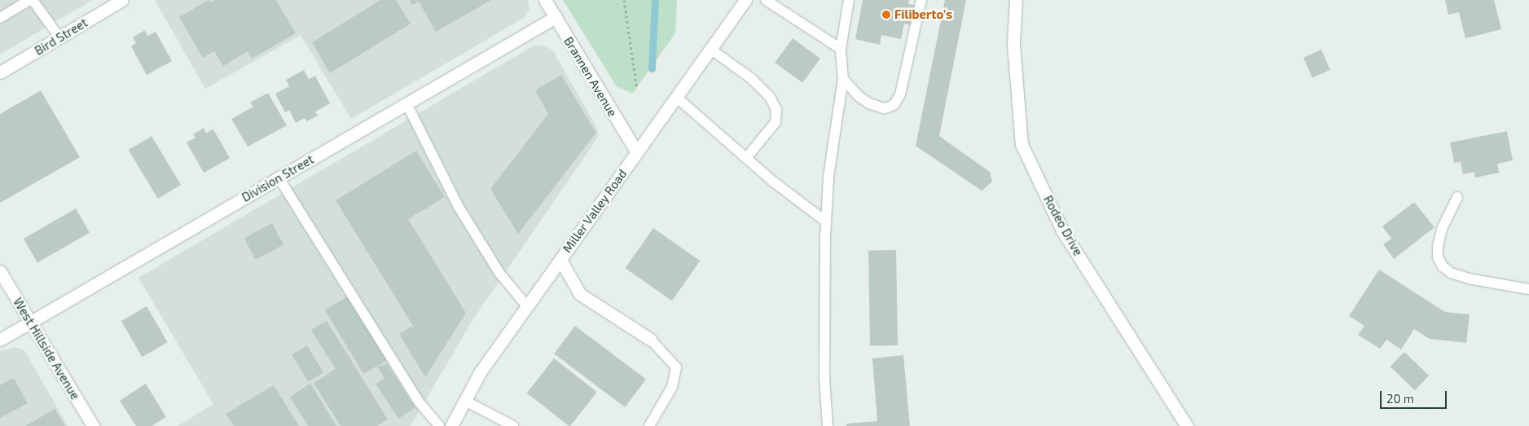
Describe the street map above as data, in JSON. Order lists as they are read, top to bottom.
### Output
{
  "streets": {
    "street": [
      "Bird Street",
      "Brannen Avenue",
      "Division Street",
      "Miller Valley Road",
      "Rodeo Drive",
      "West Hillside Avenue"
    ]
  },
  "crossings": [
    ["Brannen Avenue", "Division Street"],
    ["Brannen Avenue", "Miller Valley Road"],
    ["Division Street", "West Hillside Avenue"]
  ],
  "places": ["Filiberto's"],
  "scale_bar": "20 m"
}
